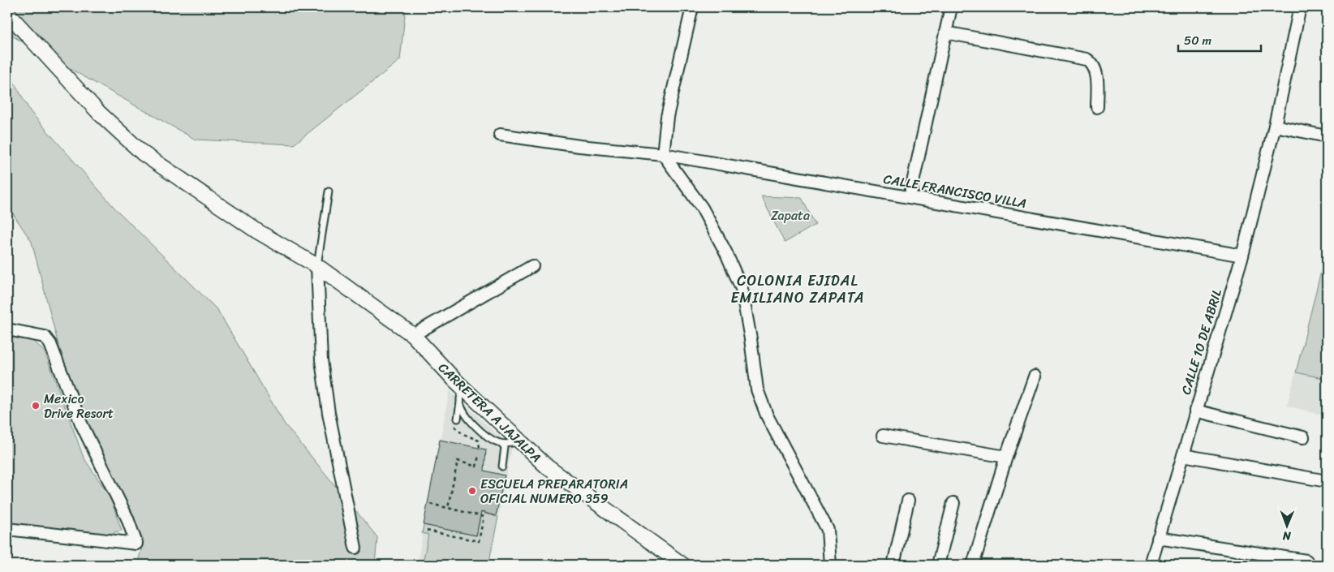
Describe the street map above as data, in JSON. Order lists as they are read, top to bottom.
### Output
{
  "streets": {
    "street": ["CALLE FRANCISCO VILLA", "CALLE 10 DE ABRIL", "CARRETERA A JAJALPA"]
  },
  "crossings": [
    ["CALLE FRANCISCO VILLA", "CALLE 10 DE ABRIL"]
  ],
  "districts": ["COLONIA EJIDAL EMILIANO ZAPATA"],
  "parks": ["Zapata"],
  "places": ["Mexico Drive Resort", "ESCUELA PREPARATORIA OFICIAL NUMERO 359"],
  "scale_bar": "50 m",
  "north": "bottom"
}
